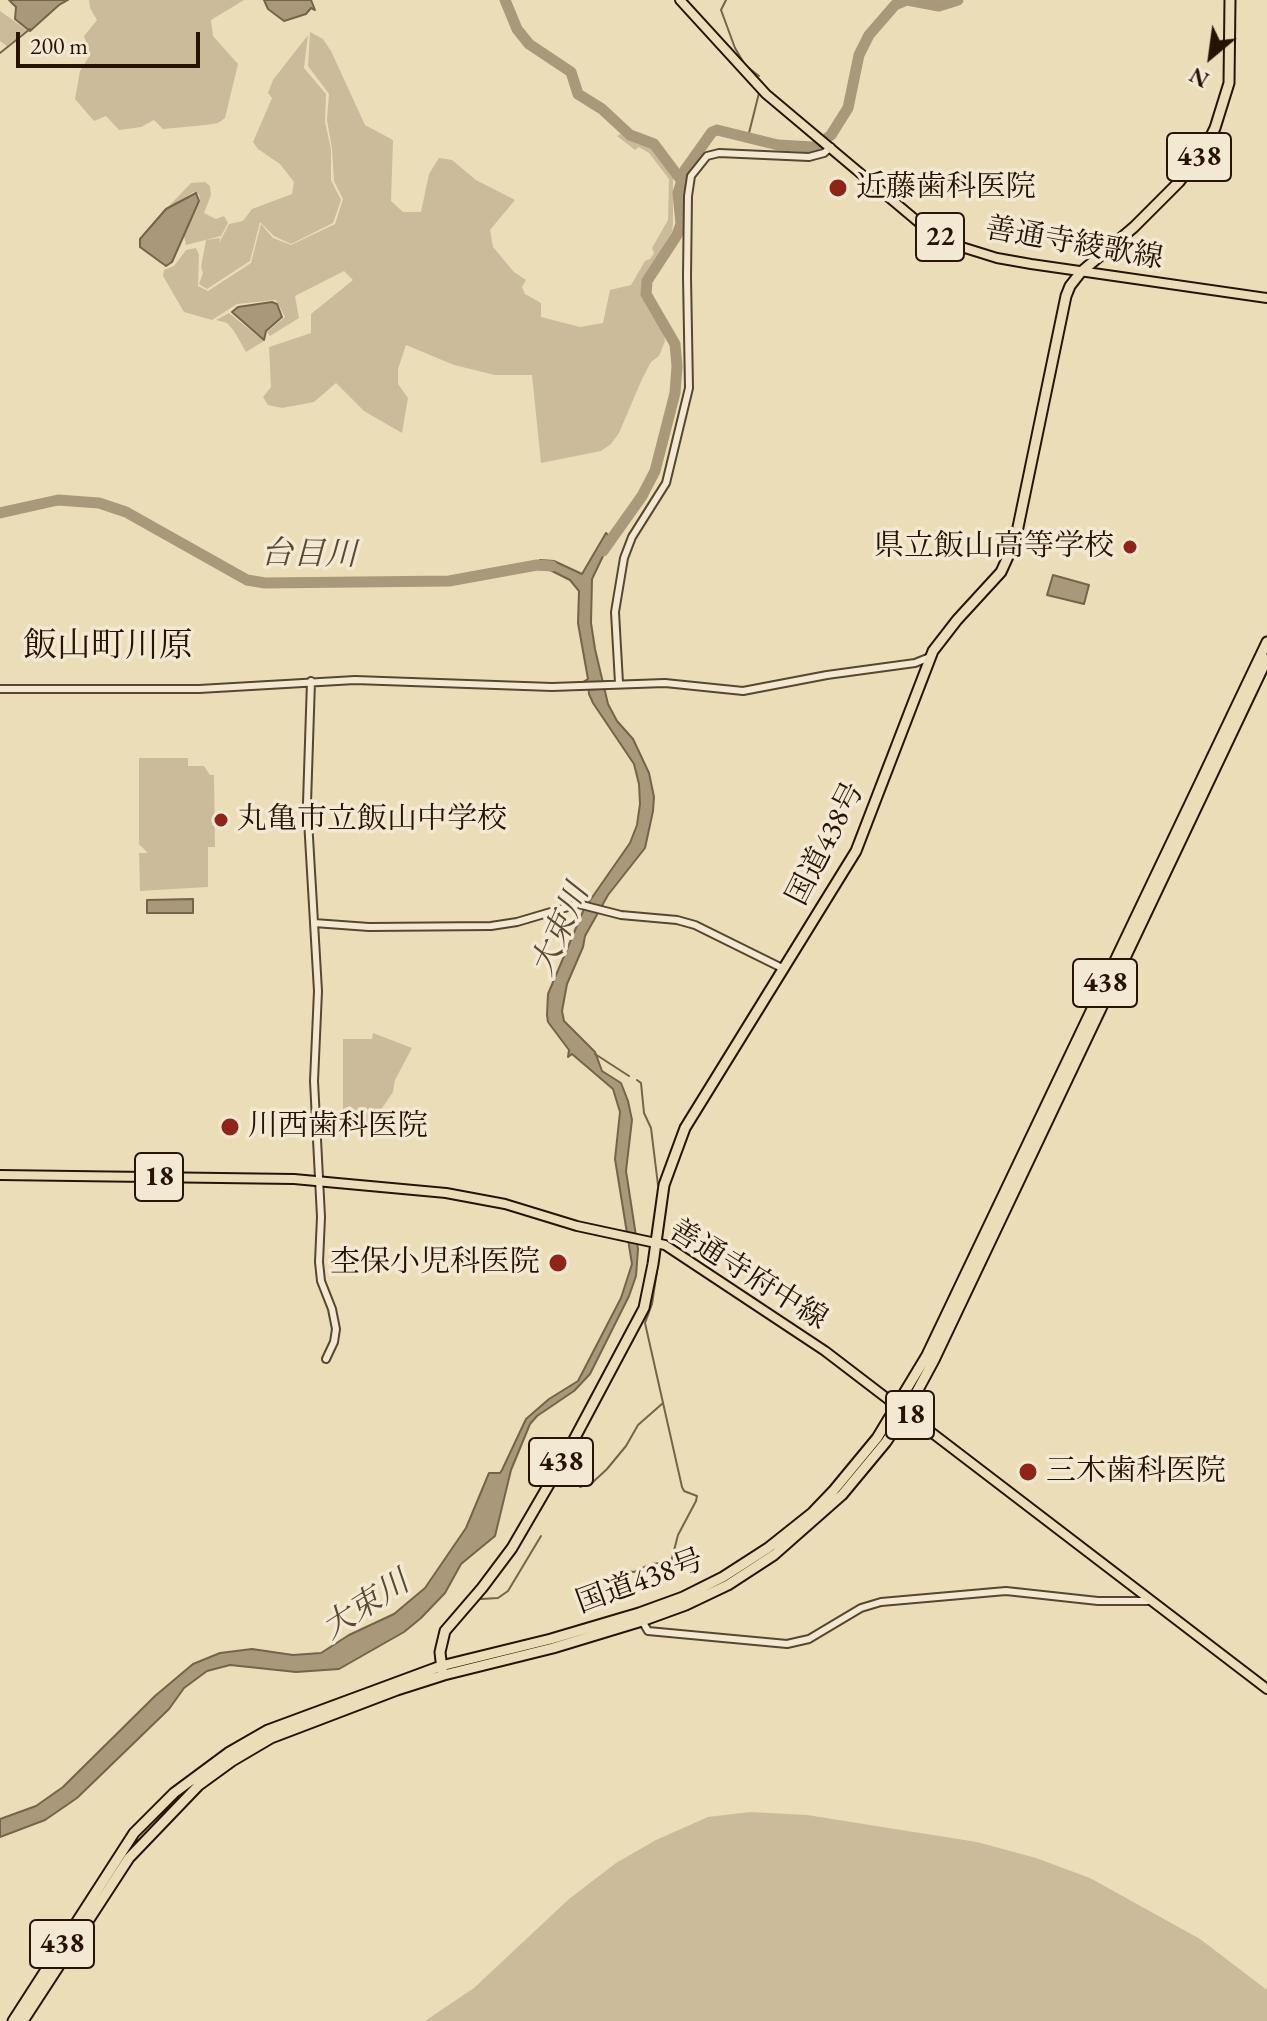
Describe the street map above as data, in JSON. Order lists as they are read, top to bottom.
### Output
{
  "streets": {
    "highway": ["438", "国道438号"],
    "main road": [
      "22",
      "善通寺綾歌線",
      "18",
      "善通寺府中線"
    ]
  },
  "crossings": [
    ["善通寺綾歌線", "国道438号"],
    ["国道438号", "善通寺府中線"]
  ],
  "districts": ["飯山町川原"],
  "water": ["台目川", "大束川"],
  "places": [
    "近藤歯科医院",
    "県立飯山高等学校",
    "丸亀市立飯山中学校",
    "川西歯科医院",
    "杢保小児科医院",
    "三木歯科医院"
  ],
  "scale_bar": "200 m",
  "north": "bottom left"
}
